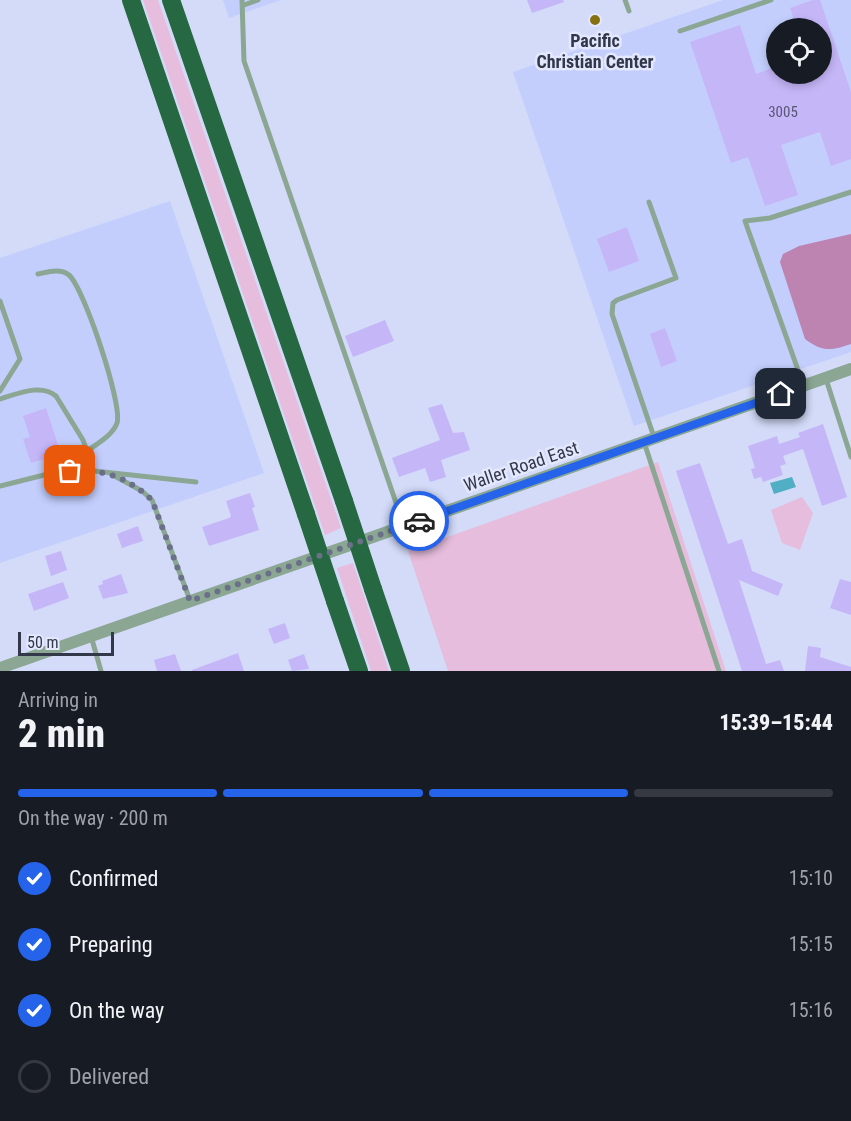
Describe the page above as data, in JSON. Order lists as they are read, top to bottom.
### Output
{
  "streets": {
    "street": ["Waller Road East"]
  },
  "places": ["Pacific Christian Center"],
  "house_numbers": ["3005"],
  "scale_bar": "50 m",
  "page": {
    "scale": "50 m",
    "heading": ["2 min", "Arriving in", "15:39–15:44"],
    "bar": "On the way · 200 m",
    "list": [
      ["Confirmed", "15:10"],
      ["Preparing", "15:15"],
      ["On the way", "15:16"],
      "Delivered"
    ]
  }
}
